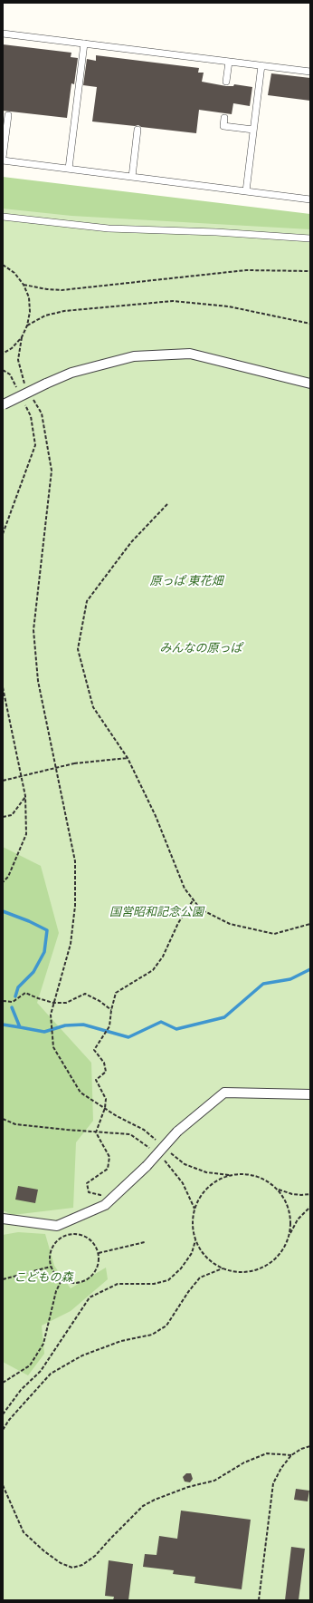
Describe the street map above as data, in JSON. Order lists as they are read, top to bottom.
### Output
{
  "parks": [
    "原っぱ 東花畑",
    "みんなの原っぱ",
    "国営昭和記念公園",
    "こどもの森"
  ]
}
